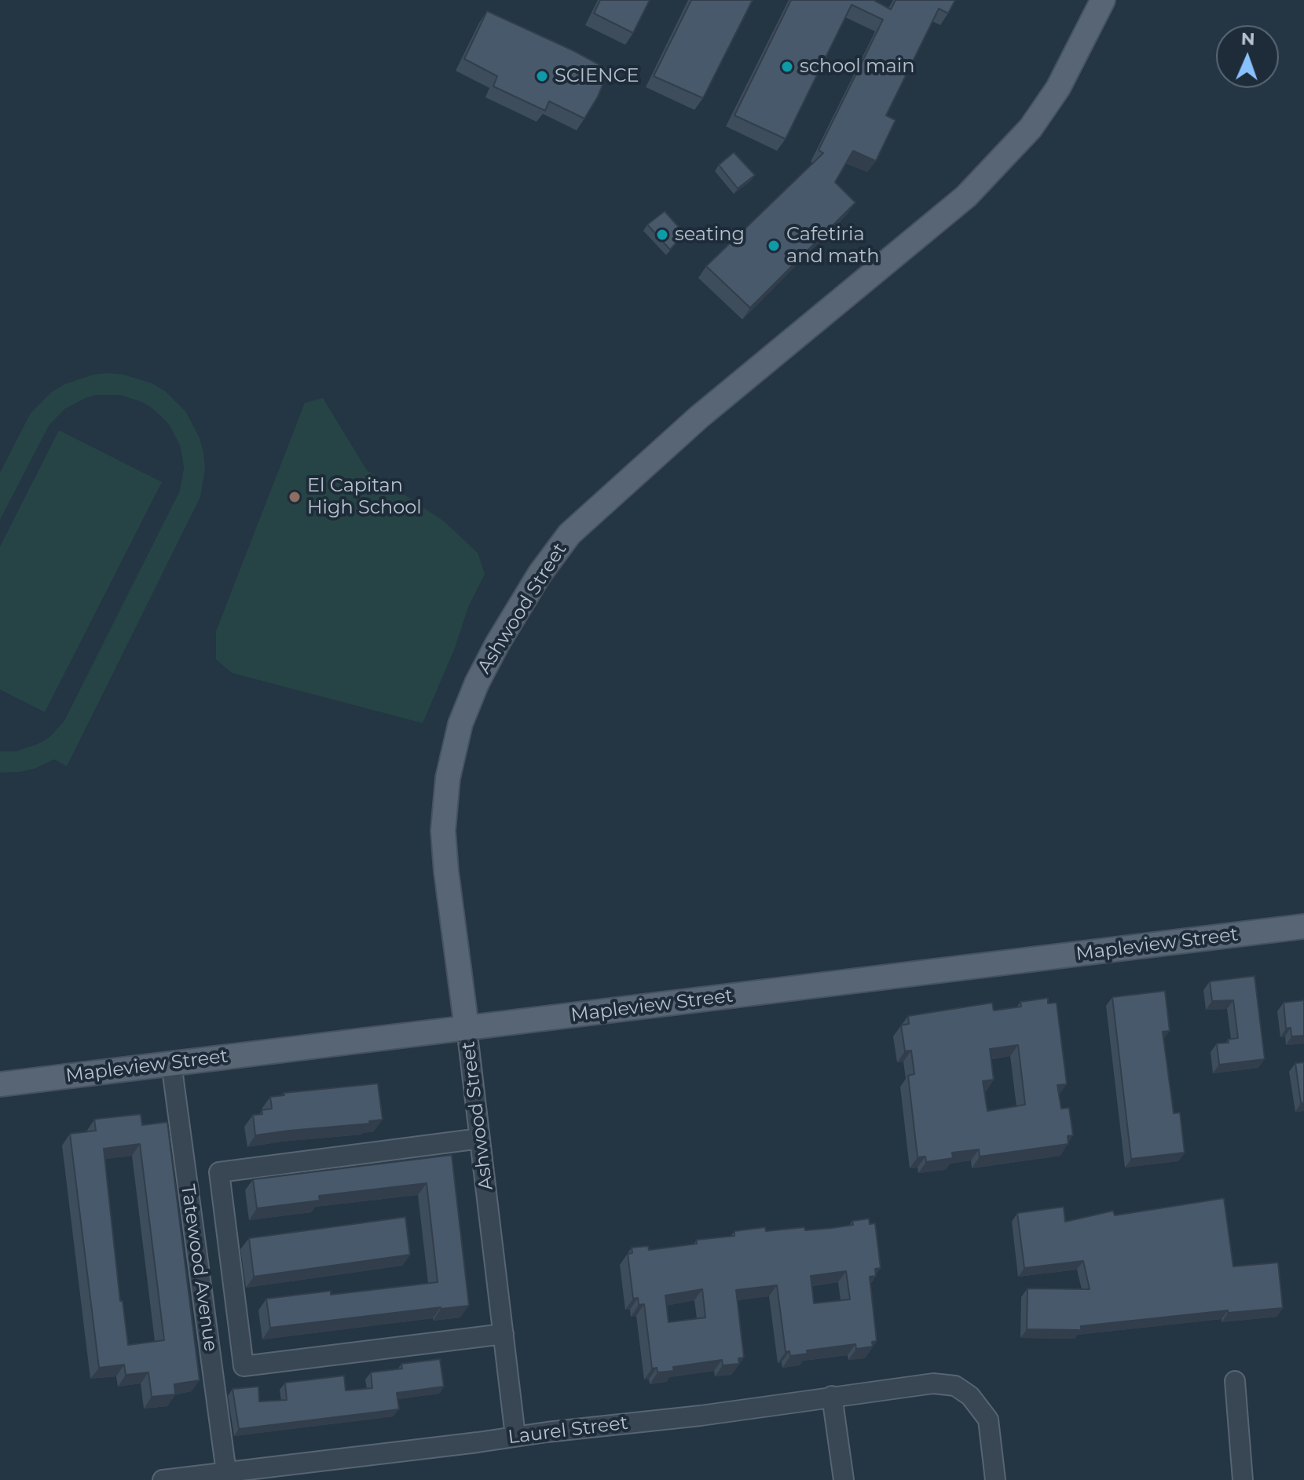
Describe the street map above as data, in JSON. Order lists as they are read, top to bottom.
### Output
{
  "streets": {
    "main road": ["Ashwood Street", "Mapleview Street"],
    "street": ["Tatewood Avenue", "Laurel Street"]
  },
  "crossings": [
    ["Ashwood Street", "Mapleview Street"],
    ["Ashwood Street", "Laurel Street"],
    ["Mapleview Street", "Tatewood Avenue"],
    ["Tatewood Avenue", "Laurel Street"]
  ],
  "places": [
    "school main",
    "SCIENCE",
    "seating",
    "Cafetiria and math",
    "El Capitan High School"
  ],
  "north": "top"
}
